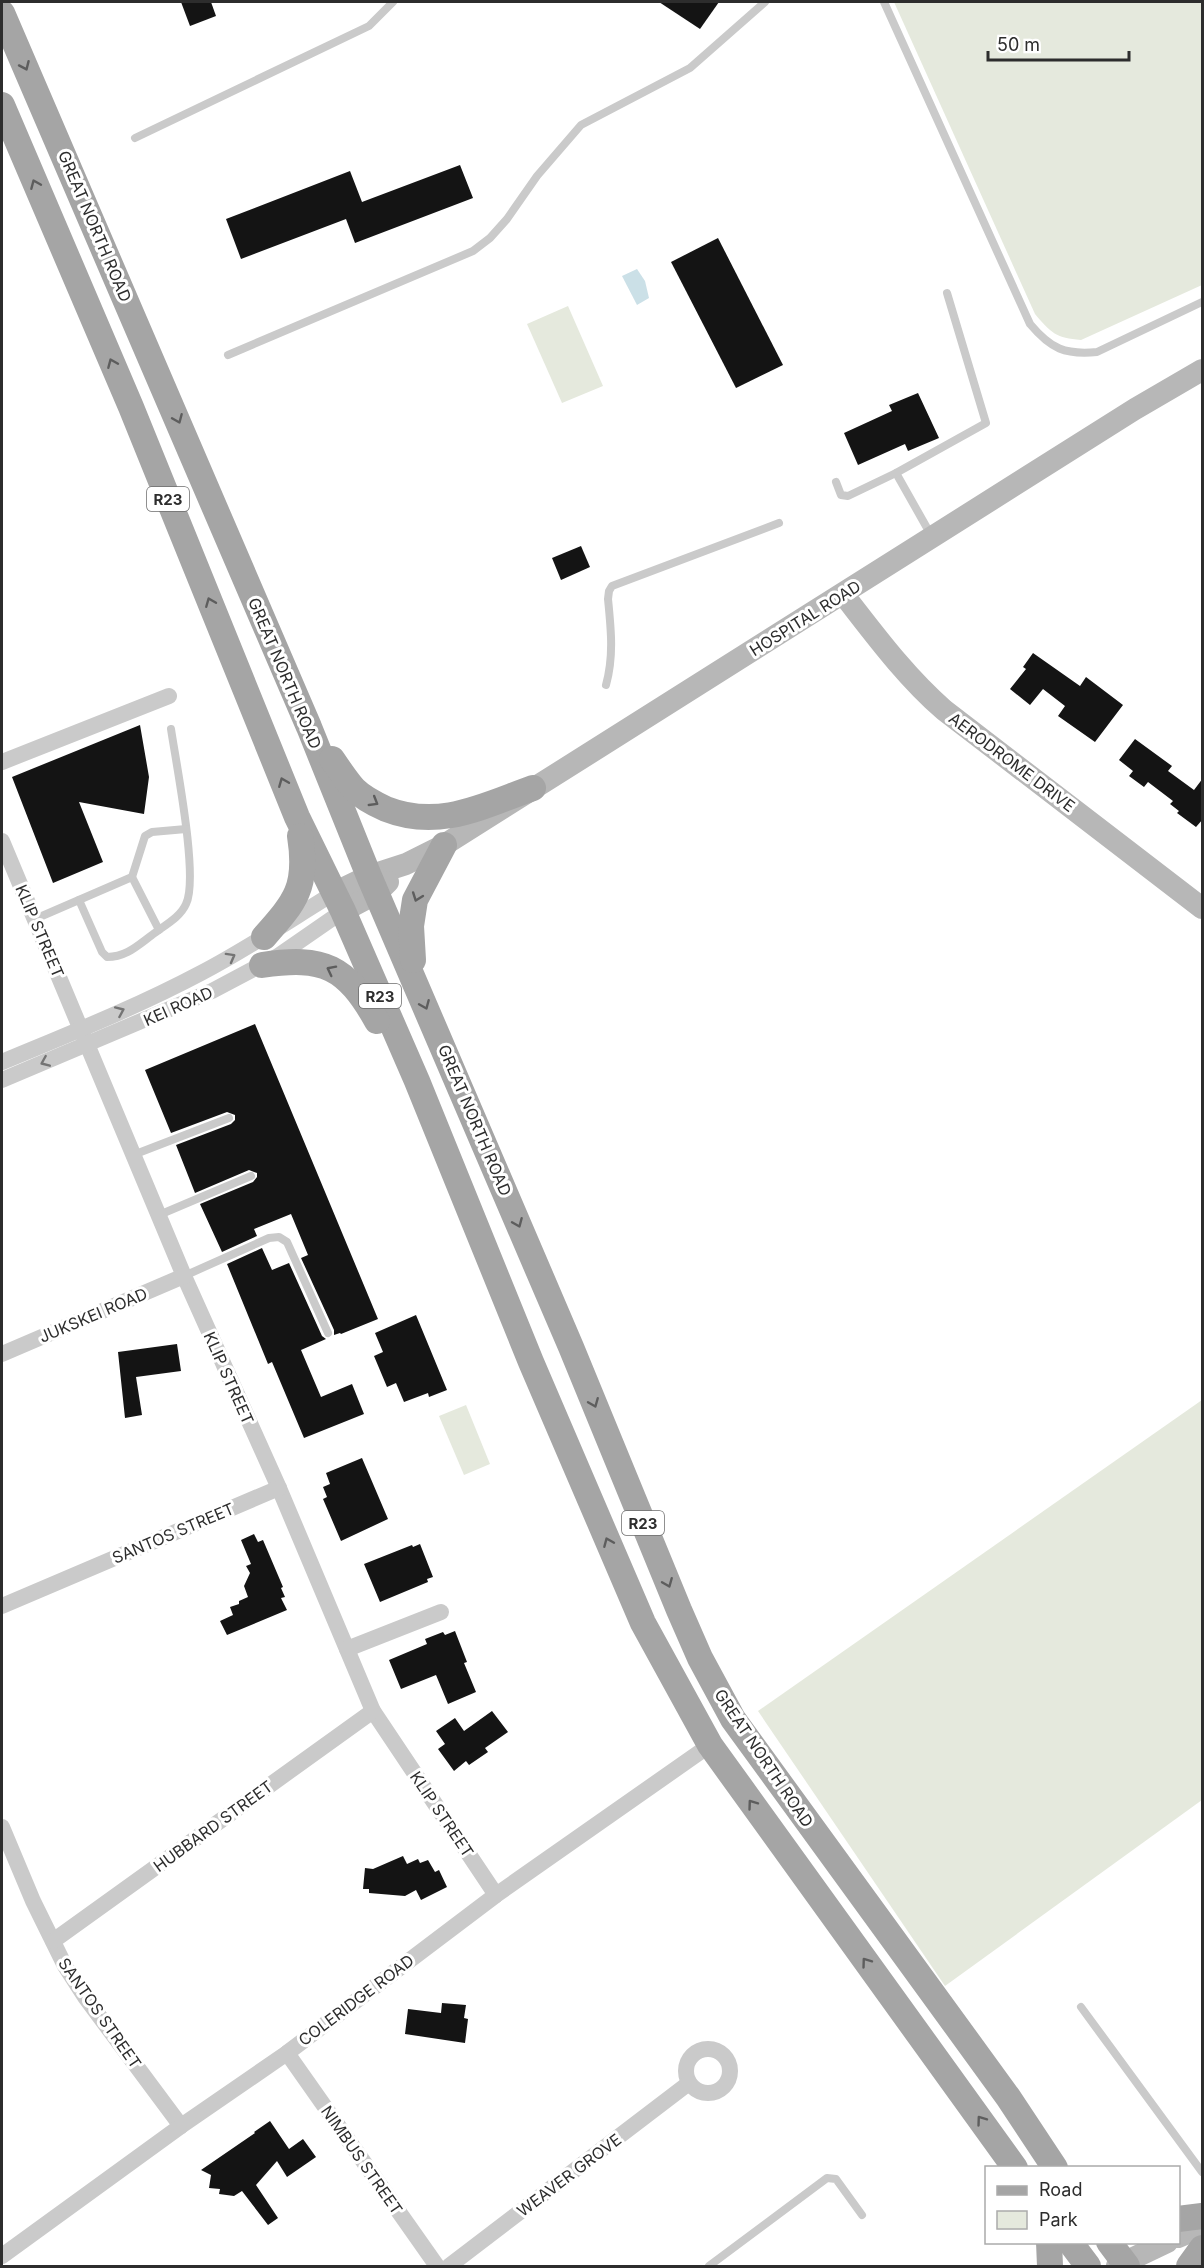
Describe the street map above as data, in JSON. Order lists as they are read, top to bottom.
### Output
{
  "streets": {
    "main road": ["GREAT NORTH ROAD", "R23"],
    "street": [
      "HOSPITAL ROAD",
      "AERODROME DRIVE",
      "KLIP STREET",
      "KEI ROAD",
      "JUKSKEI ROAD",
      "SANTOS STREET",
      "HUBBARD STREET",
      "COLERIDGE ROAD",
      "NIMBUS STREET",
      "WEAVER GROVE"
    ]
  },
  "crossings": [
    ["GREAT NORTH ROAD", "HOSPITAL ROAD"],
    ["GREAT NORTH ROAD", "KEI ROAD"],
    ["GREAT NORTH ROAD", "COLERIDGE ROAD"],
    ["HOSPITAL ROAD", "AERODROME DRIVE"],
    ["HOSPITAL ROAD", "KEI ROAD"],
    ["KLIP STREET", "KEI ROAD"],
    ["KLIP STREET", "JUKSKEI ROAD"],
    ["KLIP STREET", "SANTOS STREET"],
    ["KLIP STREET", "HUBBARD STREET"],
    ["KLIP STREET", "COLERIDGE ROAD"],
    ["SANTOS STREET", "HUBBARD STREET"],
    ["SANTOS STREET", "COLERIDGE ROAD"],
    ["COLERIDGE ROAD", "NIMBUS STREET"]
  ],
  "legend": ["Road", "Park"],
  "scale_bar": "50 m"
}
